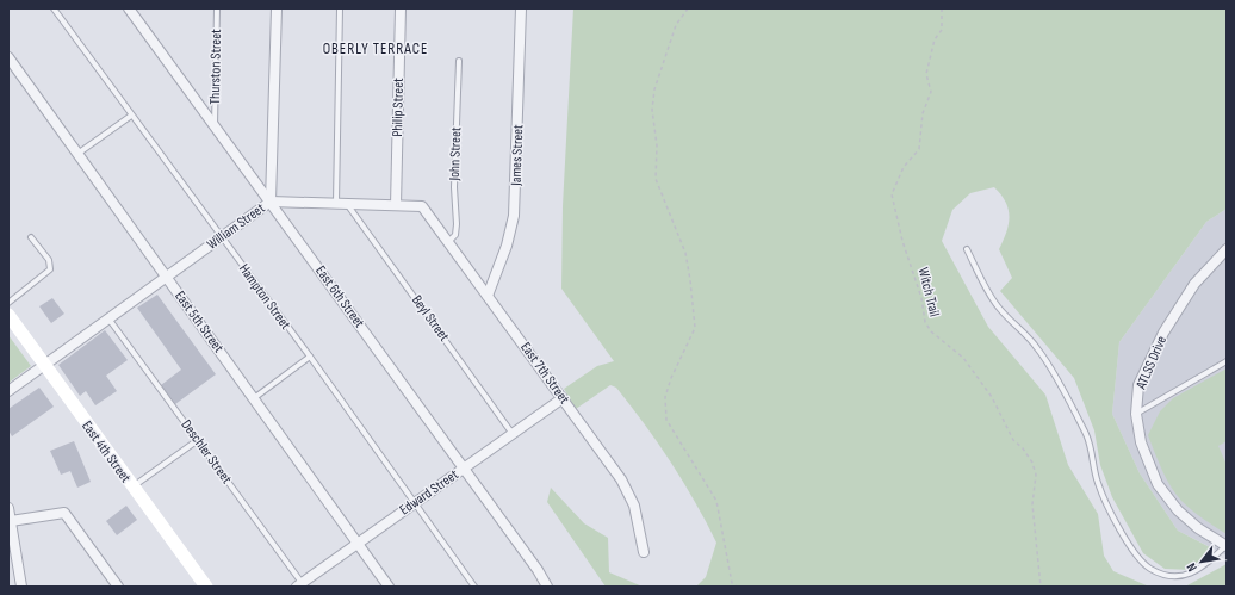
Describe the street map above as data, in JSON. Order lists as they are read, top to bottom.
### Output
{
  "streets": {
    "main road": ["East 4th Street"],
    "street": [
      "Philip Street",
      "James Street",
      "William Street",
      "East 6th Street",
      "East 5th Street",
      "ATLSS Drive",
      "East 7th Street",
      "Edward Street"
    ],
    "lane": [
      "Thurston Street",
      "John Street",
      "Hampton Street",
      "Beyl Street",
      "Deschler Street"
    ],
    "path": ["Witch Trail"]
  },
  "crossings": [
    ["Thurston Street", "East 6th Street"],
    ["Philip Street", "East 7th Street"],
    ["John Street", "East 7th Street"],
    ["James Street", "East 7th Street"],
    ["William Street", "Hampton Street"],
    ["William Street", "East 6th Street"],
    ["William Street", "East 5th Street"],
    ["William Street", "East 4th Street"],
    ["William Street", "Deschler Street"],
    ["Hampton Street", "Edward Street"],
    ["East 6th Street", "Edward Street"],
    ["Beyl Street", "Edward Street"],
    ["East 5th Street", "Edward Street"],
    ["East 7th Street", "Edward Street"],
    ["Deschler Street", "Edward Street"]
  ],
  "districts": ["OBERLY TERRACE"],
  "north": "bottom left"
}
